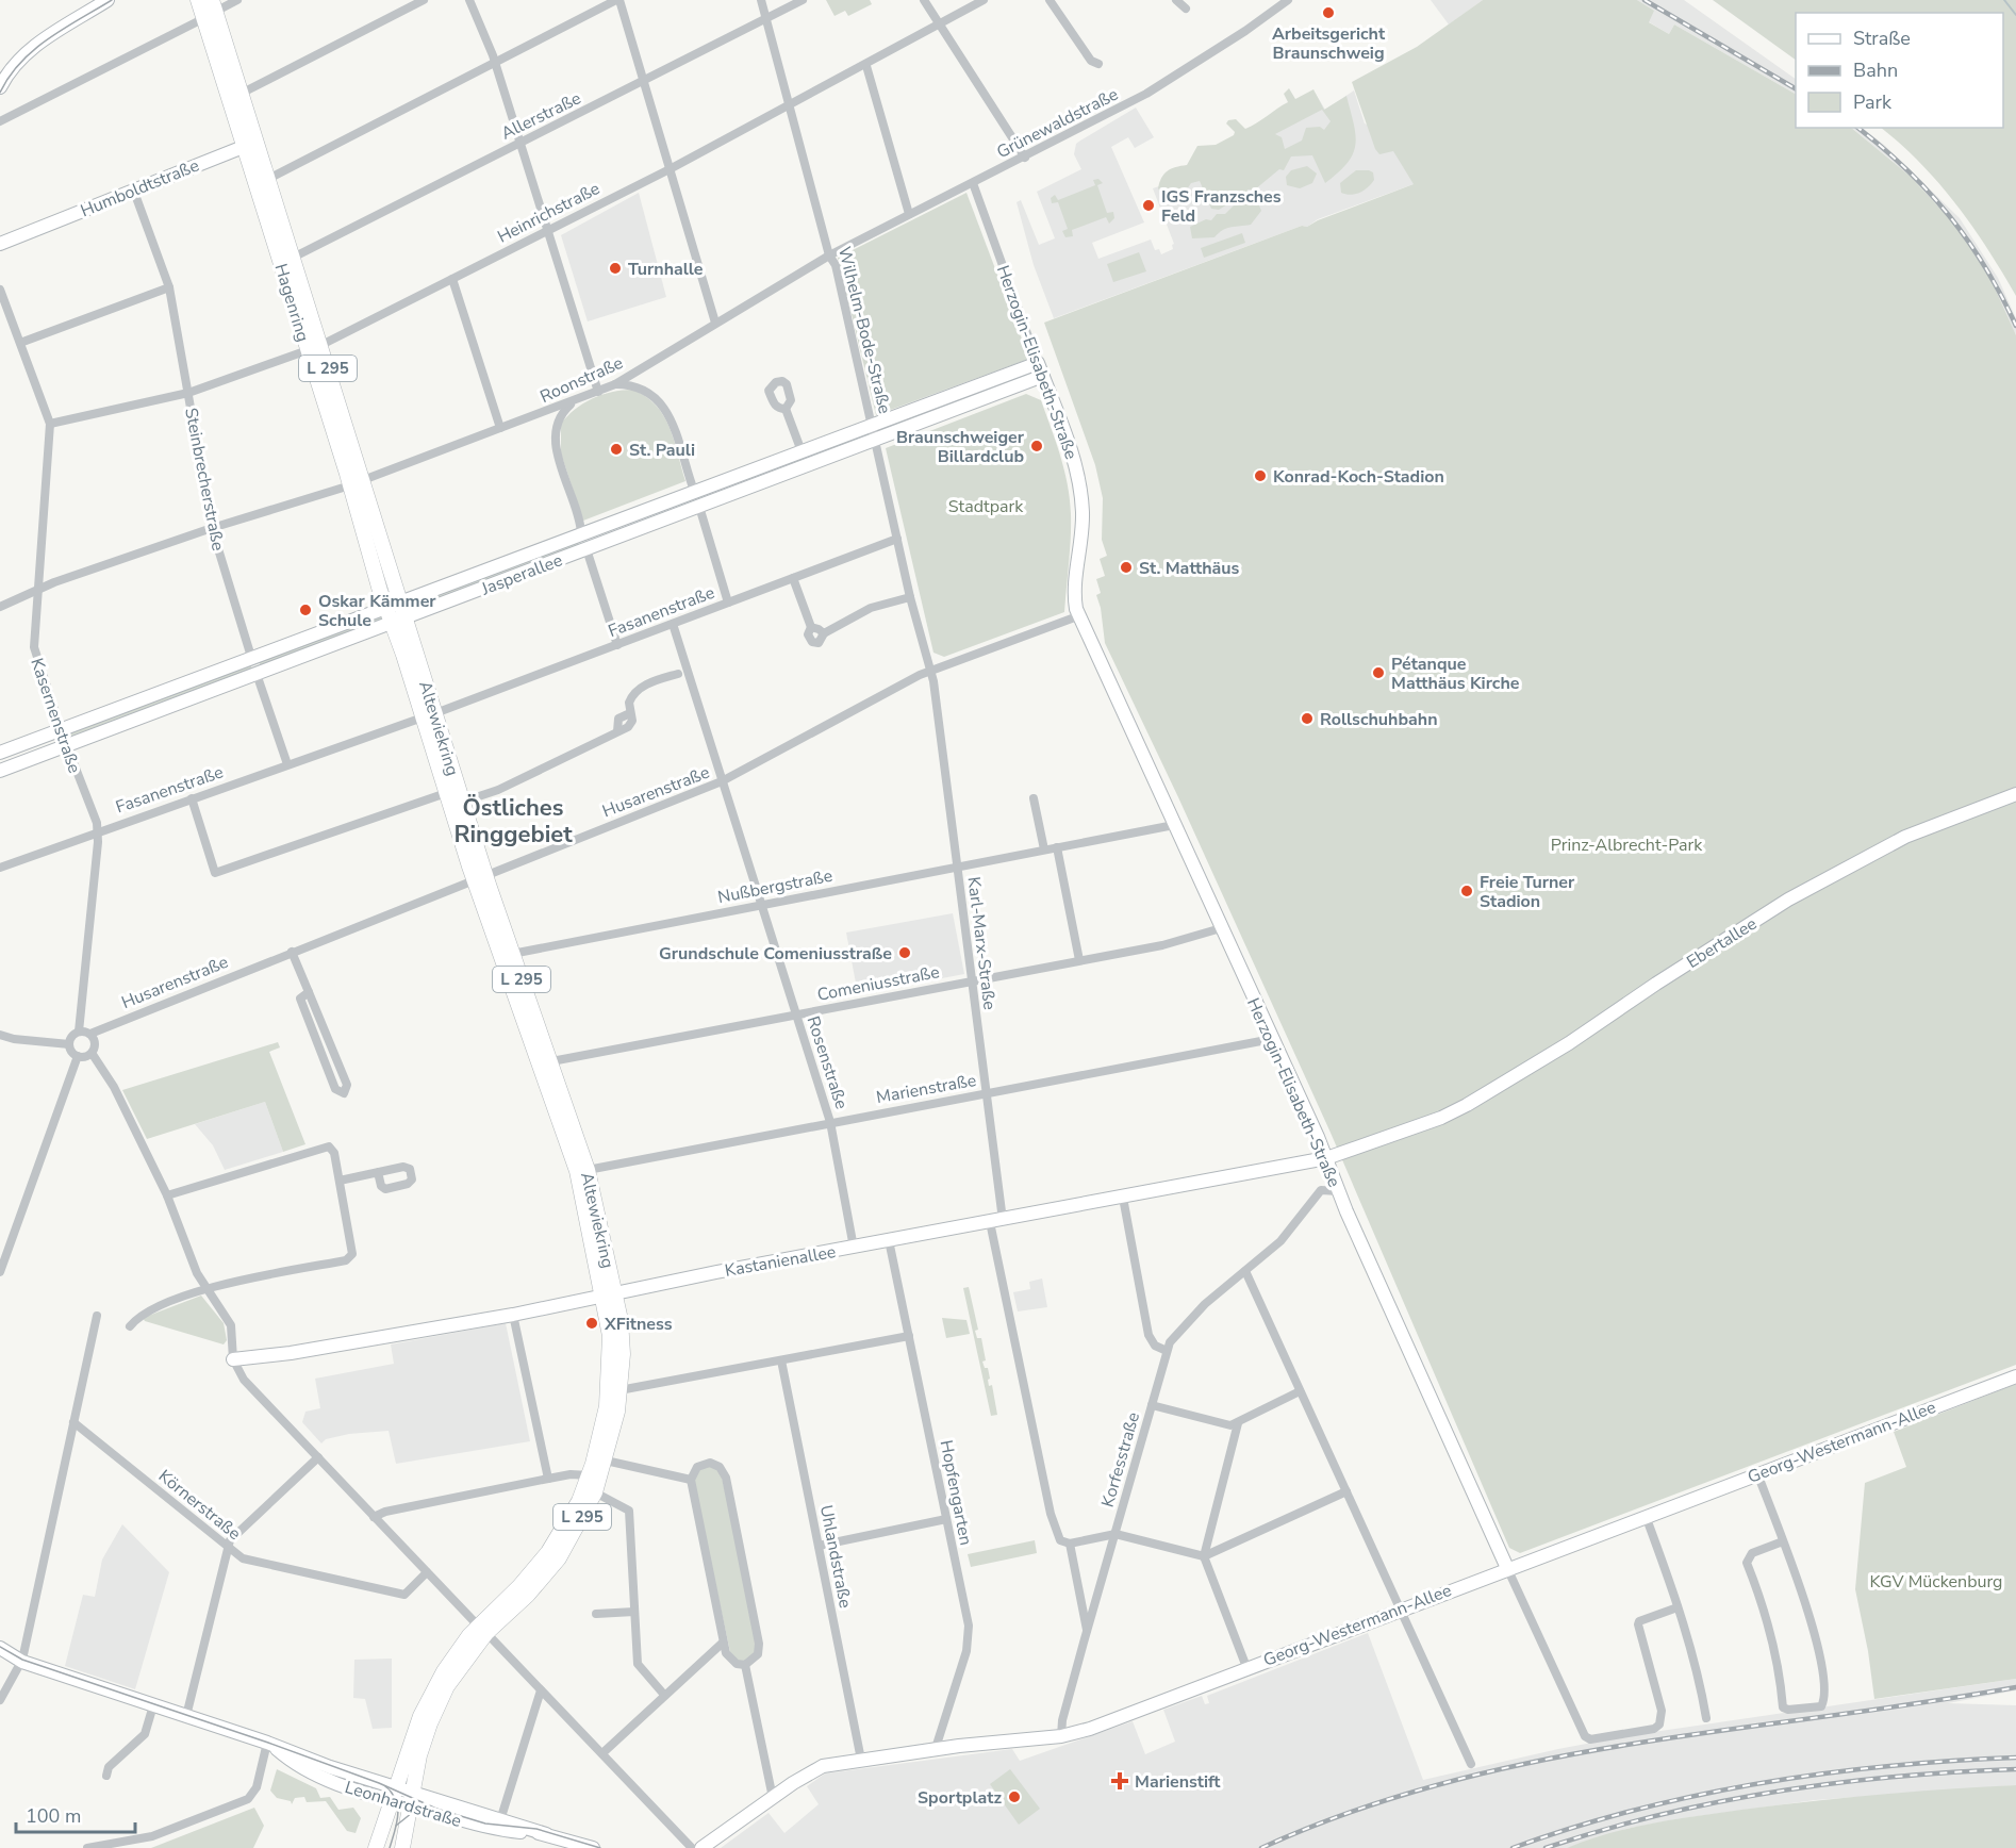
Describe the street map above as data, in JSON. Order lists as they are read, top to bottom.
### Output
{
  "streets": {
    "main road": ["Hagenring", "L 295", "Altewiekring"],
    "street": [
      "Allerstraße",
      "Grünewaldstraße",
      "Humboldtstraße",
      "Heinrichstraße",
      "Wilhelm-Bode-Straße",
      "Herzogin-Elisabeth-Straße",
      "Roonstraße",
      "Steinbrecherstraße",
      "Jasperallee",
      "Fasanenstraße",
      "Kasernenstraße",
      "Husarenstraße",
      "Nußbergstraße",
      "Ebertallee",
      "Karl-Marx-Straße",
      "Comeniusstraße",
      "Rosenstraße",
      "Marienstraße",
      "Kastanienallee",
      "Georg-Westermann-Allee",
      "Korfesstraße",
      "Hopfengarten",
      "Körnerstraße",
      "Uhlandstraße",
      "Leonhardstraße"
    ]
  },
  "crossings": [
    ["Allerstraße", "Hagenring"],
    ["Allerstraße", "Wilhelm-Bode-Straße"],
    ["Grünewaldstraße", "Wilhelm-Bode-Straße"],
    ["Grünewaldstraße", "Herzogin-Elisabeth-Straße"],
    ["Grünewaldstraße", "Roonstraße"],
    ["Humboldtstraße", "Hagenring"],
    ["Humboldtstraße", "Steinbrecherstraße"],
    ["Heinrichstraße", "Hagenring"],
    ["Heinrichstraße", "Wilhelm-Bode-Straße"],
    ["Heinrichstraße", "Steinbrecherstraße"],
    ["Heinrichstraße", "Kasernenstraße"],
    ["Hagenring", "Roonstraße"],
    ["Hagenring", "Jasperallee"],
    ["Hagenring", "Altewiekring"],
    ["Wilhelm-Bode-Straße", "Roonstraße"],
    ["Wilhelm-Bode-Straße", "Jasperallee"],
    ["Wilhelm-Bode-Straße", "Fasanenstraße"],
    ["Wilhelm-Bode-Straße", "Husarenstraße"],
    ["Wilhelm-Bode-Straße", "Karl-Marx-Straße"],
    ["Herzogin-Elisabeth-Straße", "Jasperallee"],
    ["Herzogin-Elisabeth-Straße", "Husarenstraße"],
    ["Herzogin-Elisabeth-Straße", "Nußbergstraße"],
    ["Herzogin-Elisabeth-Straße", "Ebertallee"],
    ["Herzogin-Elisabeth-Straße", "Comeniusstraße"],
    ["Herzogin-Elisabeth-Straße", "Marienstraße"],
    ["Herzogin-Elisabeth-Straße", "Kastanienallee"],
    ["Herzogin-Elisabeth-Straße", "Georg-Westermann-Allee"],
    ["L 295", "Altewiekring"],
    ["L 295", "Leonhardstraße"],
    ["Roonstraße", "Steinbrecherstraße"],
    ["Roonstraße", "Kasernenstraße"],
    ["Steinbrecherstraße", "Jasperallee"],
    ["Steinbrecherstraße", "Fasanenstraße"],
    ["Jasperallee", "Kasernenstraße"],
    ["Jasperallee", "Altewiekring"],
    ["Fasanenstraße", "Kasernenstraße"],
    ["Fasanenstraße", "Altewiekring"],
    ["Fasanenstraße", "Rosenstraße"],
    ["Kasernenstraße", "Husarenstraße"],
    ["Altewiekring", "Husarenstraße"],
    ["Altewiekring", "Nußbergstraße"],
    ["Altewiekring", "Comeniusstraße"],
    ["Altewiekring", "Marienstraße"],
    ["Altewiekring", "Kastanienallee"],
    ["Altewiekring", "Leonhardstraße"],
    ["Husarenstraße", "Karl-Marx-Straße"],
    ["Husarenstraße", "Rosenstraße"],
    ["Nußbergstraße", "Karl-Marx-Straße"],
    ["Nußbergstraße", "Rosenstraße"],
    ["Ebertallee", "Kastanienallee"],
    ["Karl-Marx-Straße", "Comeniusstraße"],
    ["Karl-Marx-Straße", "Marienstraße"],
    ["Karl-Marx-Straße", "Kastanienallee"],
    ["Comeniusstraße", "Rosenstraße"],
    ["Rosenstraße", "Marienstraße"],
    ["Rosenstraße", "Kastanienallee"],
    ["Kastanienallee", "Hopfengarten"],
    ["Georg-Westermann-Allee", "Korfesstraße"],
    ["Georg-Westermann-Allee", "Hopfengarten"],
    ["Georg-Westermann-Allee", "Uhlandstraße"]
  ],
  "districts": ["Östliches Ringgebiet"],
  "parks": ["Stadtpark", "Prinz-Albrecht-Park", "KGV Mückenburg"],
  "places": {
    "other": [
      "Arbeitsgericht Braunschweig",
      "IGS Franzsches Feld",
      "Turnhalle",
      "Braunschweiger Billardclub",
      "St. Pauli",
      "Konrad-Koch-Stadion",
      "St. Matthäus",
      "Oskar Kämmer Schule",
      "Pétanque Matthäus Kirche",
      "Rollschuhbahn",
      "Freie Turner Stadion",
      "Grundschule Comeniusstraße",
      "XFitness",
      "Sportplatz"
    ],
    "health": ["Marienstift"]
  },
  "legend": ["Straße", "Bahn", "Park"],
  "scale_bar": "100 m"
}
